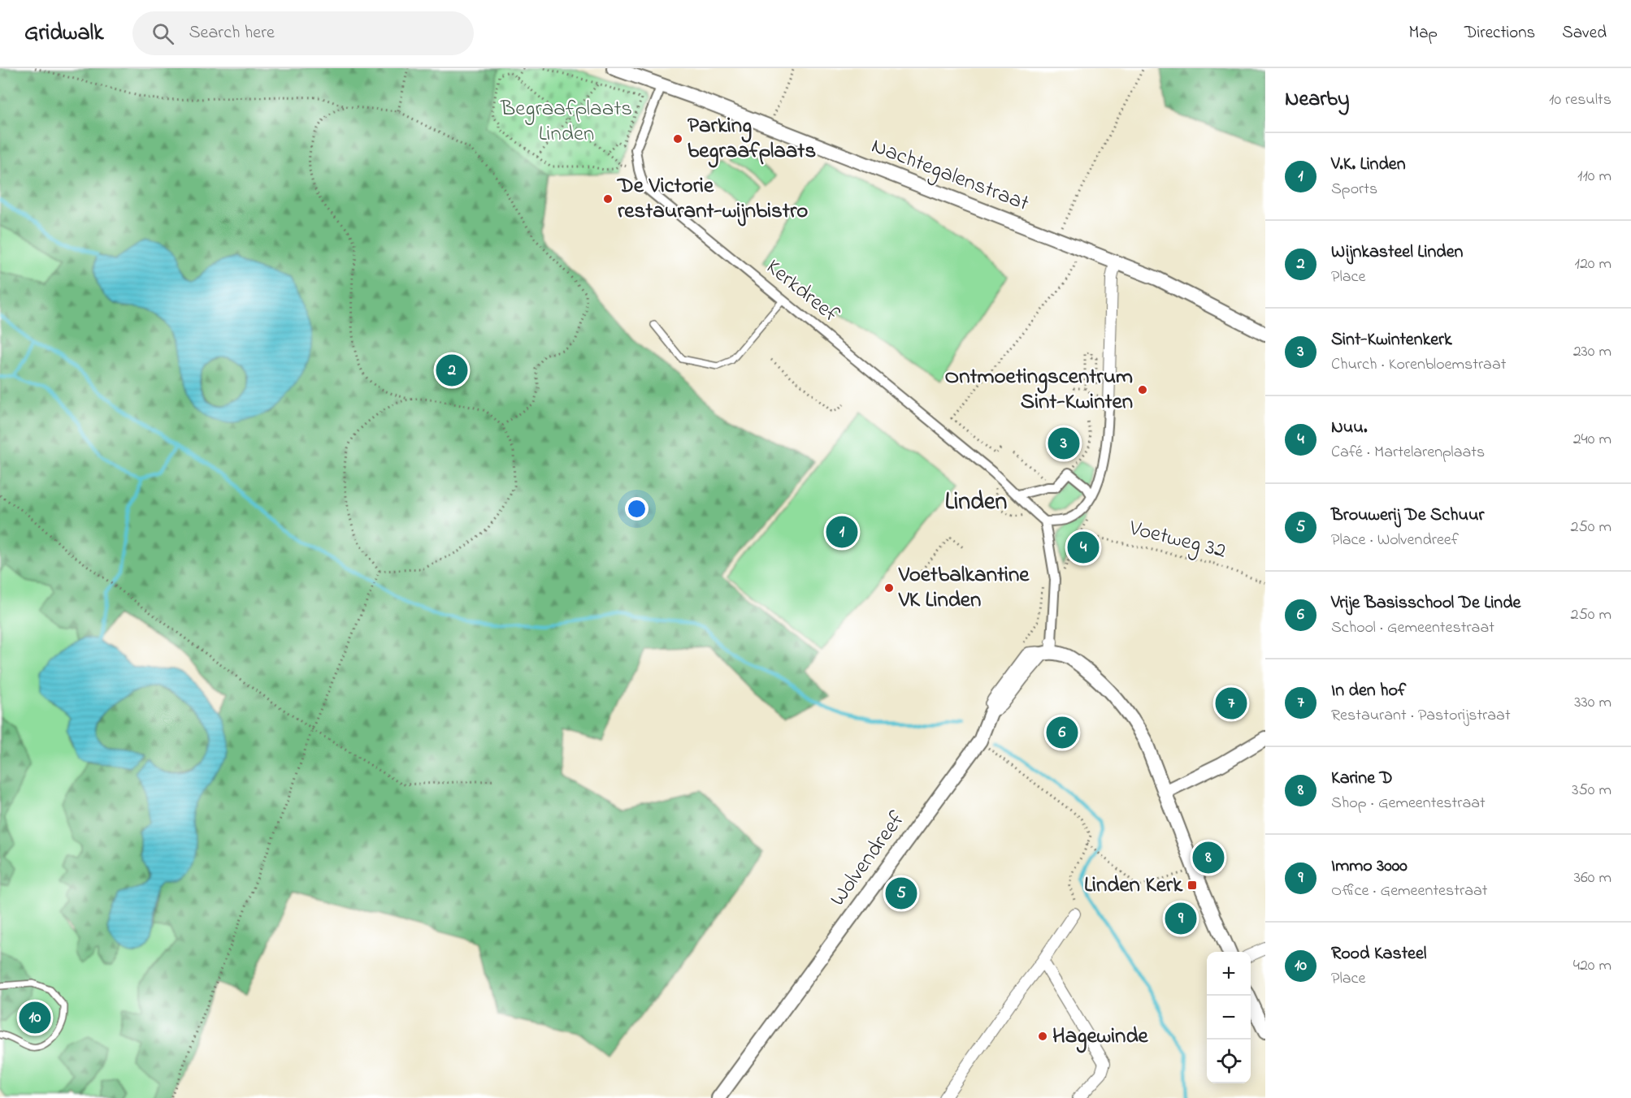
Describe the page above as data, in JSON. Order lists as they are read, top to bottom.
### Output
{
  "streets": {
    "street": ["Nachtegalenstraat", "Kerkdreef", "Wolvendreef"],
    "path": ["Voetweg 32"]
  },
  "crossings": [
    ["Nachtegalenstraat", "Kerkdreef"]
  ],
  "districts": ["Linden"],
  "parks": ["Begraafplaats Linden"],
  "places": {
    "other": [
      "Parking begraafplaats",
      "De Victorie restaurant-wijnbistro",
      "Ontmoetingscentrum Sint-Kwinten",
      "Voetbalkantine VK Linden",
      "Hagewinde"
    ],
    "transit": ["Linden Kerk"]
  },
  "page": {
    "header": "Gridwalk",
    "search": "Search here",
    "nav": ["Map", "Directions", "Saved"],
    "heading": ["Nearby", "10 results"],
    "list": [
      {
        "mark": "1",
        "name": "V.K. Linden",
        "note": "Sports",
        "value": "110 m"
      },
      {
        "mark": "2",
        "name": "Wijnkasteel Linden",
        "note": "Place",
        "value": "120 m"
      },
      {
        "mark": "3",
        "name": "Sint-Kwintenkerk",
        "note": "Church · Korenbloemstraat",
        "value": "230 m"
      },
      {
        "mark": "4",
        "name": "Nuu.",
        "note": "Café · Martelarenplaats",
        "value": "240 m"
      },
      {
        "mark": "5",
        "name": "Brouwerij De Schuur",
        "note": "Place · Wolvendreef",
        "value": "250 m"
      },
      {
        "mark": "6",
        "name": "Vrije Basisschool De Linde",
        "note": "School · Gemeentestraat",
        "value": "250 m"
      },
      {
        "mark": "7",
        "name": "In den hof",
        "note": "Restaurant · Pastorijstraat",
        "value": "330 m"
      },
      {
        "mark": "8",
        "name": "Karine D",
        "note": "Shop · Gemeentestraat",
        "value": "350 m"
      },
      {
        "mark": "9",
        "name": "Immo 3000",
        "note": "Office · Gemeentestraat",
        "value": "360 m"
      },
      {
        "mark": "10",
        "name": "Rood Kasteel",
        "note": "Place",
        "value": "420 m"
      }
    ],
    "pins": [
      "2",
      "3",
      "1",
      "4",
      "7",
      "6",
      "8",
      "5",
      "9",
      "10"
    ],
    "map_buttons": ["+", "−"]
  }
}
